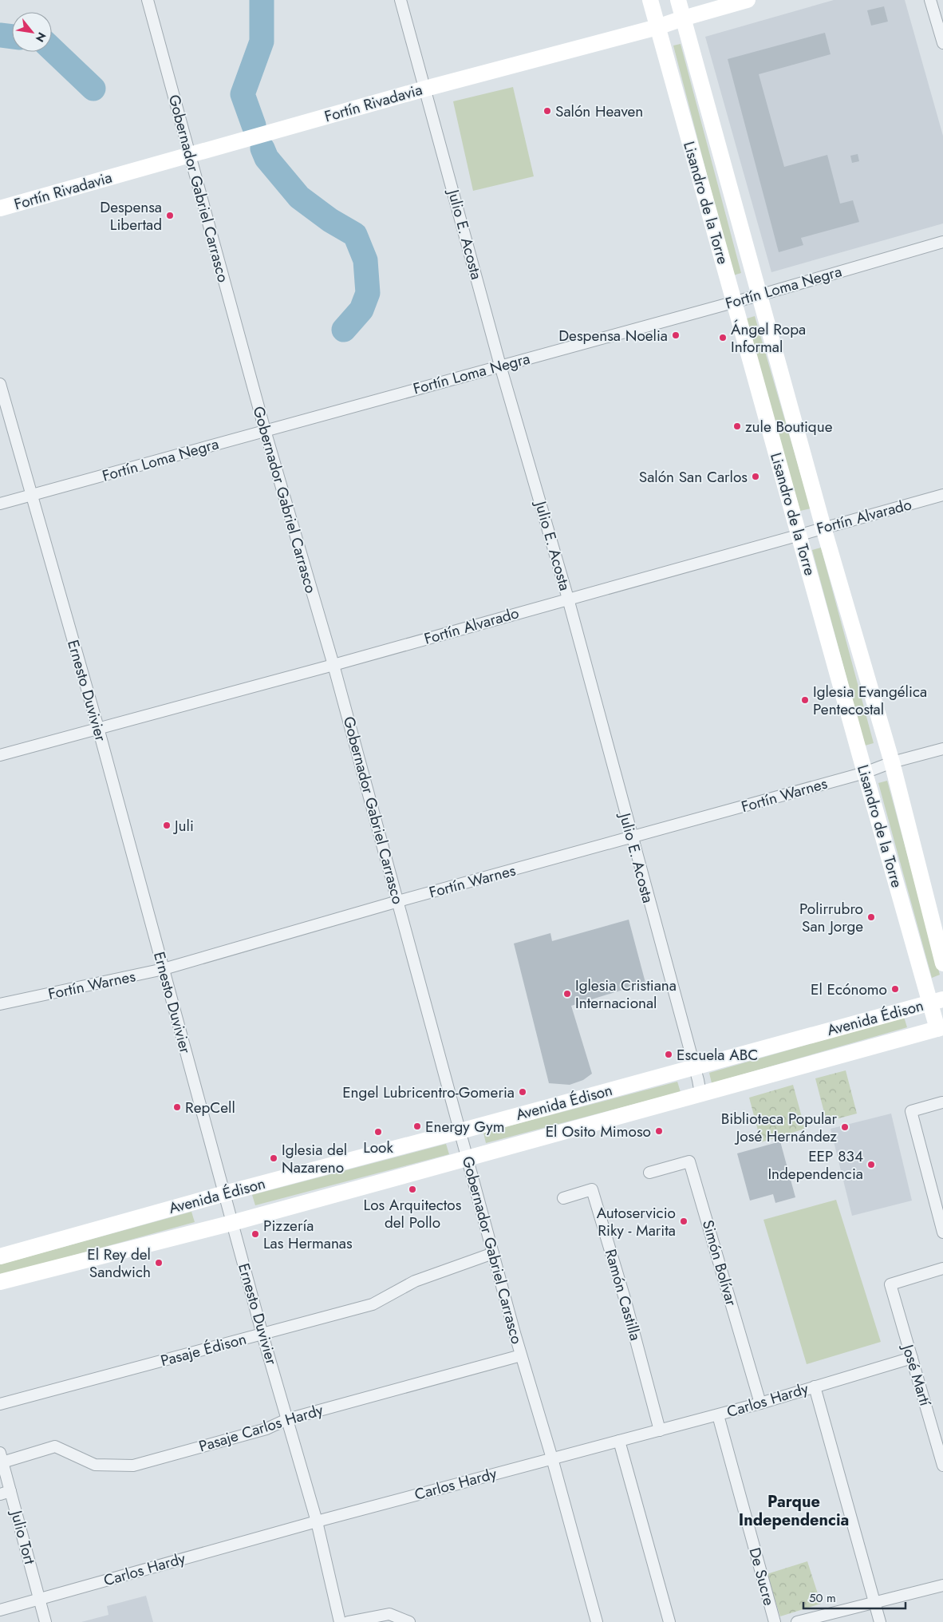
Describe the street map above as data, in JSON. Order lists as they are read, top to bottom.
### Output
{
  "streets": {
    "main road": ["Fortín Rivadavia", "Lisandro de la Torre", "Avenida Édison"],
    "street": [
      "Gobernador Gabriel Carrasco",
      "Julio E. Acosta",
      "Fortín Loma Negra",
      "Fortín Alvarado",
      "Ernesto Duvivier",
      "Fortín Warnes",
      "Simón Bolívar",
      "Ramón Castilla",
      "Pasaje Édison",
      "José Martí",
      "Carlos Hardy",
      "Pasaje Carlos Hardy",
      "Julio Tort",
      "De Sucre"
    ]
  },
  "crossings": [
    ["Fortín Rivadavia", "Gobernador Gabriel Carrasco"],
    ["Fortín Rivadavia", "Lisandro de la Torre"],
    ["Fortín Rivadavia", "Julio E. Acosta"],
    ["Gobernador Gabriel Carrasco", "Fortín Loma Negra"],
    ["Gobernador Gabriel Carrasco", "Fortín Alvarado"],
    ["Gobernador Gabriel Carrasco", "Fortín Warnes"],
    ["Gobernador Gabriel Carrasco", "Avenida Édison"],
    ["Gobernador Gabriel Carrasco", "Pasaje Édison"],
    ["Gobernador Gabriel Carrasco", "Carlos Hardy"],
    ["Gobernador Gabriel Carrasco", "Pasaje Carlos Hardy"],
    ["Lisandro de la Torre", "Fortín Loma Negra"],
    ["Lisandro de la Torre", "Fortín Alvarado"],
    ["Lisandro de la Torre", "Fortín Warnes"],
    ["Lisandro de la Torre", "Avenida Édison"],
    ["Julio E. Acosta", "Fortín Loma Negra"],
    ["Julio E. Acosta", "Fortín Alvarado"],
    ["Julio E. Acosta", "Fortín Warnes"],
    ["Julio E. Acosta", "Avenida Édison"],
    ["Fortín Loma Negra", "Ernesto Duvivier"],
    ["Fortín Alvarado", "Ernesto Duvivier"],
    ["Ernesto Duvivier", "Fortín Warnes"],
    ["Ernesto Duvivier", "Avenida Édison"],
    ["Ernesto Duvivier", "Pasaje Édison"],
    ["Ernesto Duvivier", "Carlos Hardy"],
    ["Ernesto Duvivier", "Pasaje Carlos Hardy"],
    ["Simón Bolívar", "Carlos Hardy"],
    ["Ramón Castilla", "Carlos Hardy"],
    ["José Martí", "Carlos Hardy"],
    ["Carlos Hardy", "Julio Tort"],
    ["Carlos Hardy", "De Sucre"],
    ["Pasaje Carlos Hardy", "Julio Tort"]
  ],
  "districts": ["Parque Independencia"],
  "places": [
    "Salón Heaven",
    "Despensa Libertad",
    "Despensa Noelia",
    "Ángel Ropa Informal",
    "zule Boutique",
    "Salón San Carlos",
    "Iglesia Evangélica Pentecostal",
    "Juli",
    "Polirrubro San Jorge",
    "El Ecónomo",
    "Iglesia Cristiana Internacional",
    "Escuela ABC",
    "Engel Lubricentro-Gomeria",
    "RepCell",
    "Energy Gym",
    "Biblioteca Popular José Hernández",
    "El Osito Mimoso",
    "Look",
    "Iglesia del Nazareno",
    "EEP 834 Independencia",
    "Los Arquitectos del Pollo",
    "Autoservicio Riky - Marita",
    "Pizzería Las Hermanas",
    "El Rey del Sandwich"
  ],
  "scale_bar": "50 m",
  "north": "bottom right"
}
